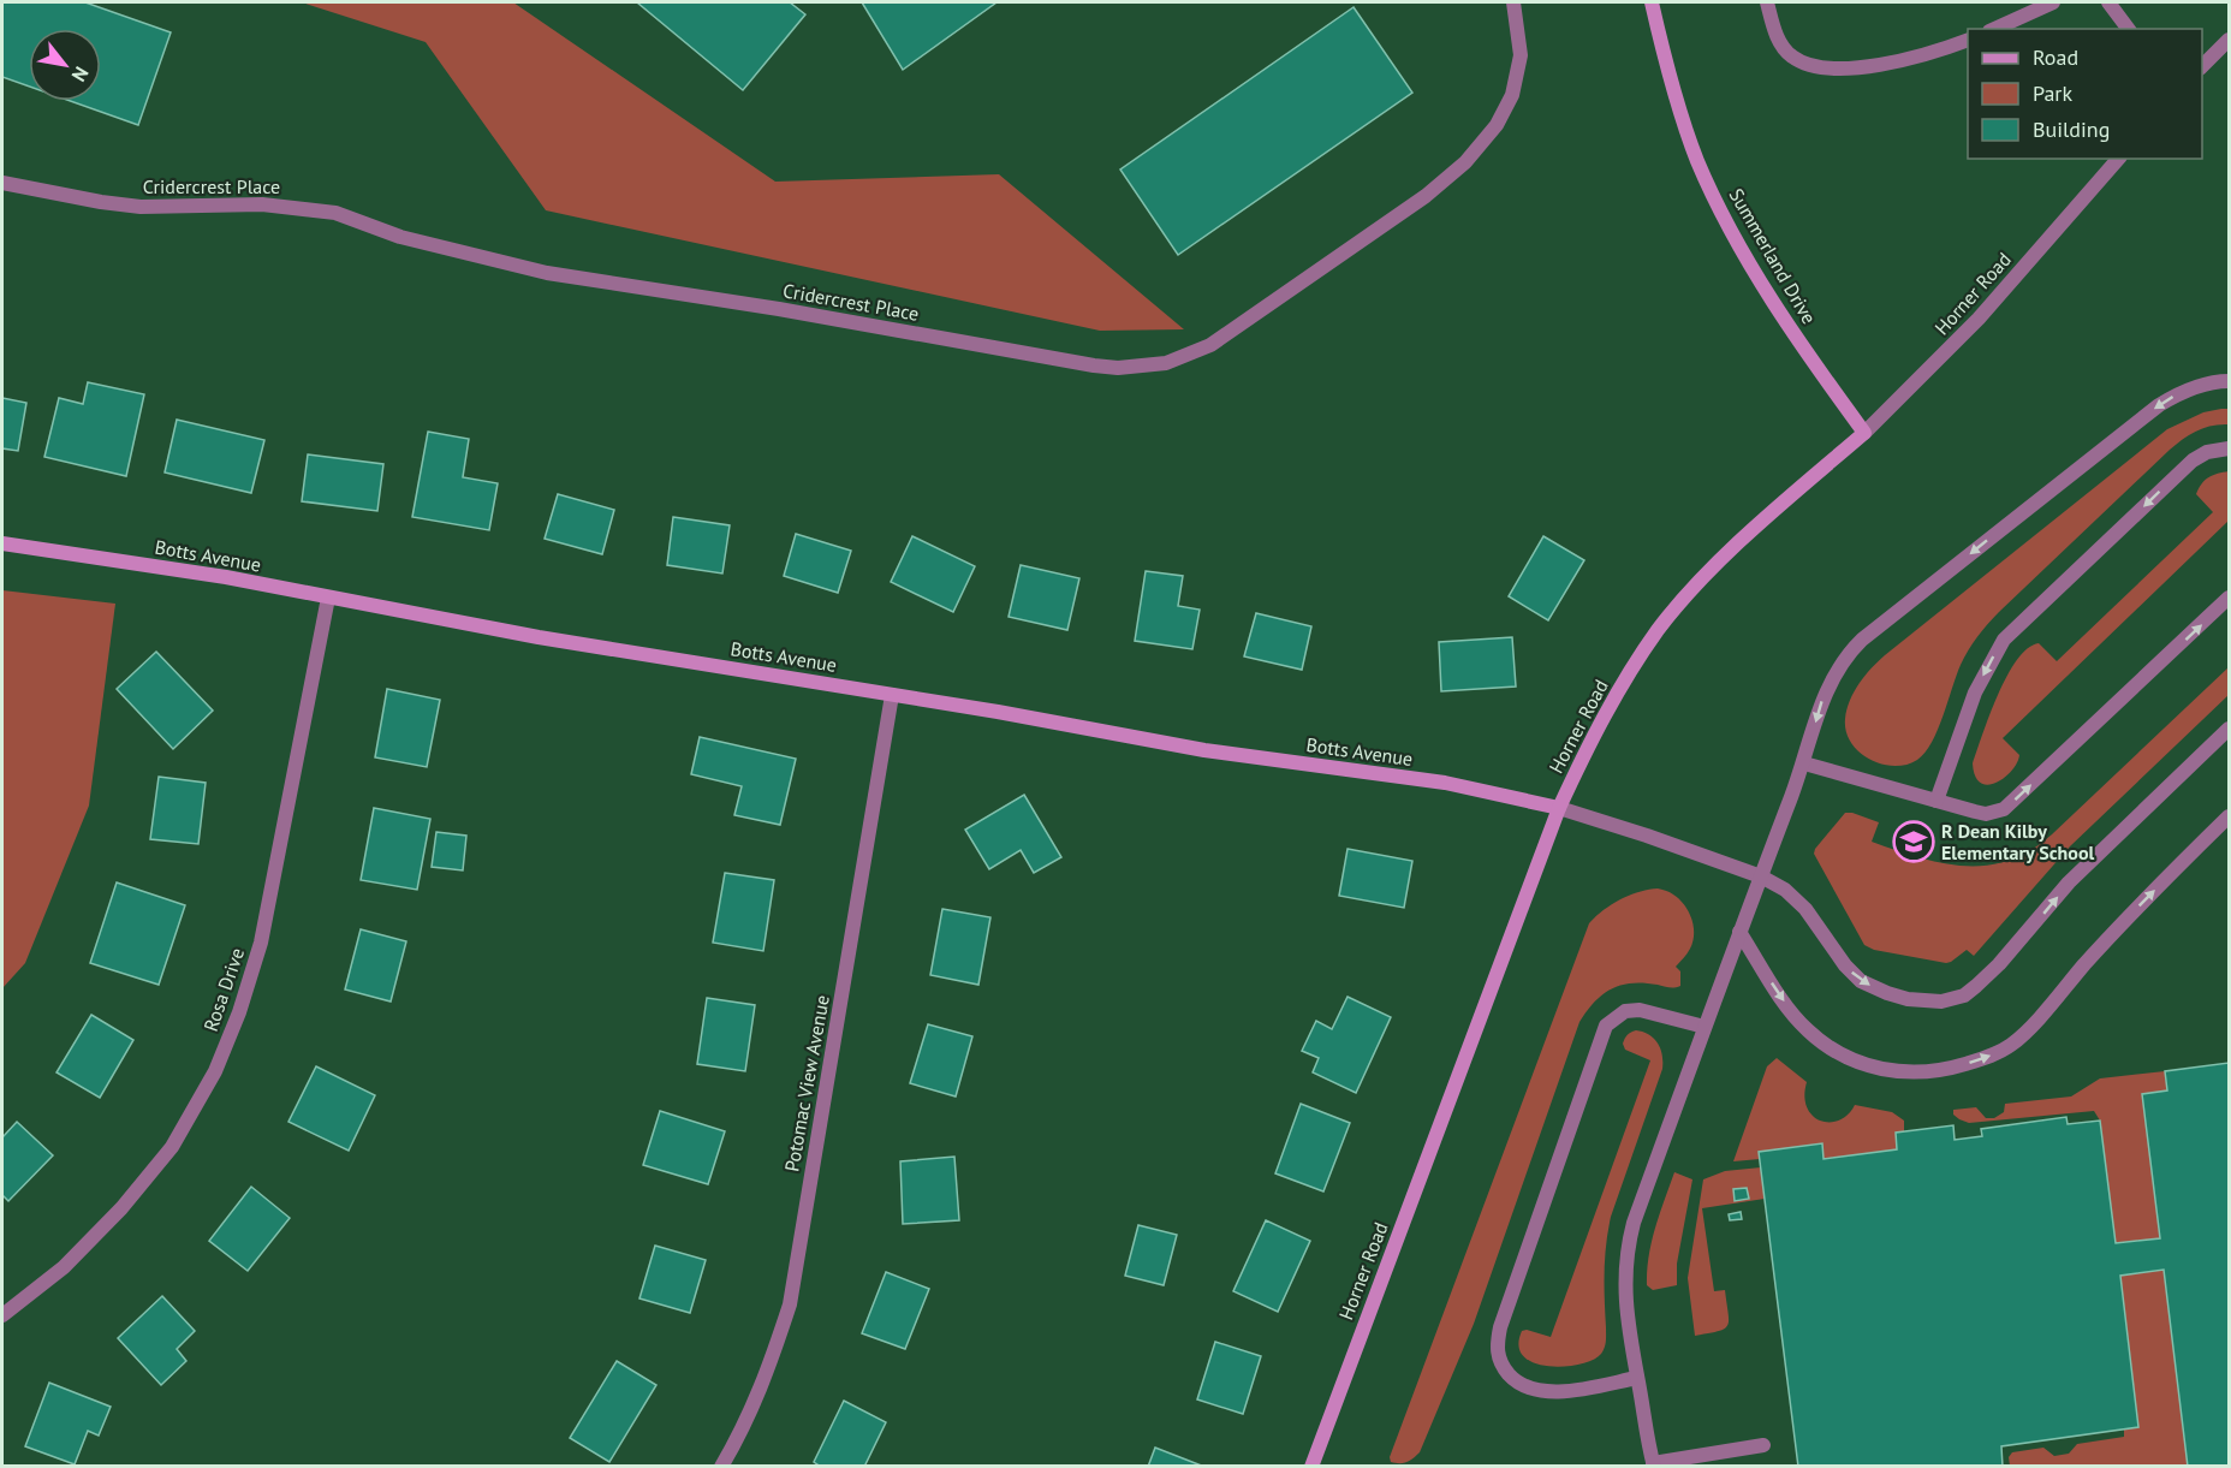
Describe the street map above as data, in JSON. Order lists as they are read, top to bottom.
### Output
{
  "streets": {
    "main road": ["Summerland Drive", "Horner Road", "Botts Avenue"],
    "street": ["Cridercrest Place", "Rosa Drive", "Potomac View Avenue"]
  },
  "crossings": [
    ["Summerland Drive", "Horner Road"],
    ["Horner Road", "Botts Avenue"],
    ["Botts Avenue", "Rosa Drive"],
    ["Botts Avenue", "Potomac View Avenue"]
  ],
  "places": {
    "school or university": ["R Dean Kilby Elementary School"]
  },
  "legend": ["Road", "Park", "Building"],
  "north": "bottom right"
}
